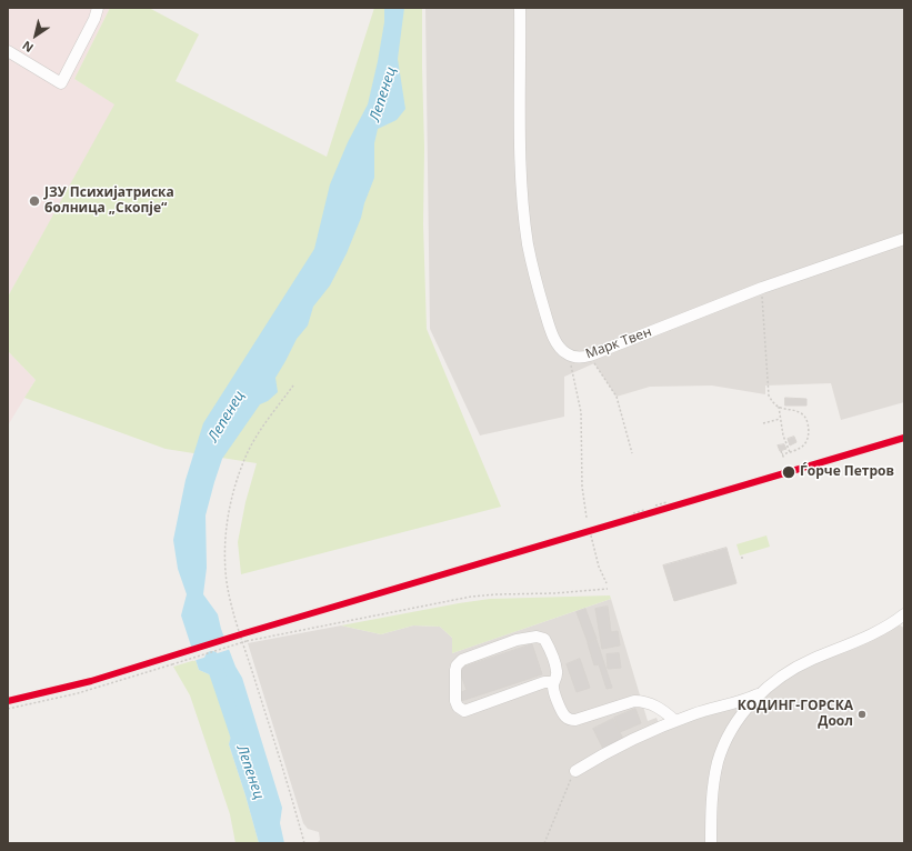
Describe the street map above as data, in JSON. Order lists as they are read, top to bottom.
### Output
{
  "streets": {
    "street": ["Марк Твен"]
  },
  "water": ["Лепенец"],
  "places": ["ЈЗУ Психијатриска болница „Скопје“", "Ѓорче Петров", "КОДИНГ-ГОРСКА Доол"],
  "north": "bottom left"
}
